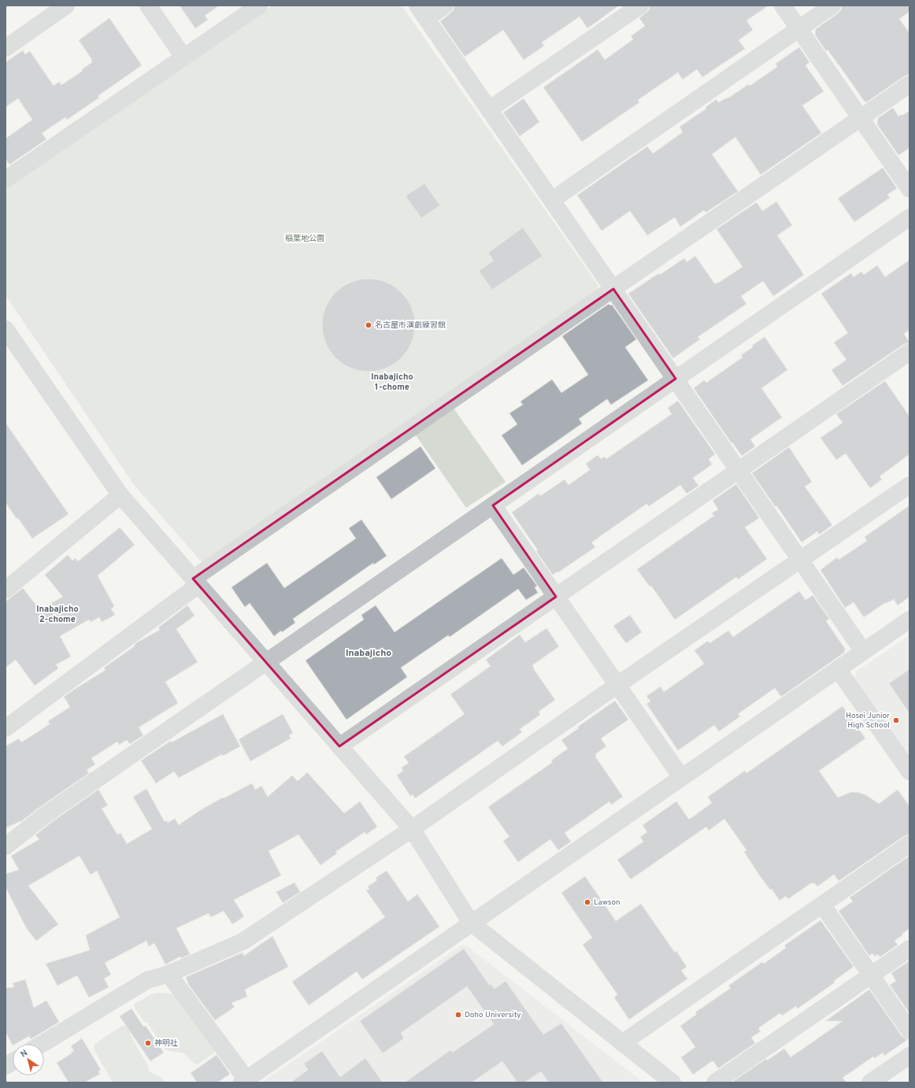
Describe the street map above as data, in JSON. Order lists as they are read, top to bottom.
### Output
{
  "districts": ["Inabajicho 1-chome", "Inabajicho 2-chome", "Inabajicho"],
  "parks": ["稲葉地公園"],
  "places": [
    "名古屋市演劇練習館",
    "Hosei Junior High School",
    "Lawson",
    "Doho University",
    "神明社"
  ],
  "north": "top left"
}
